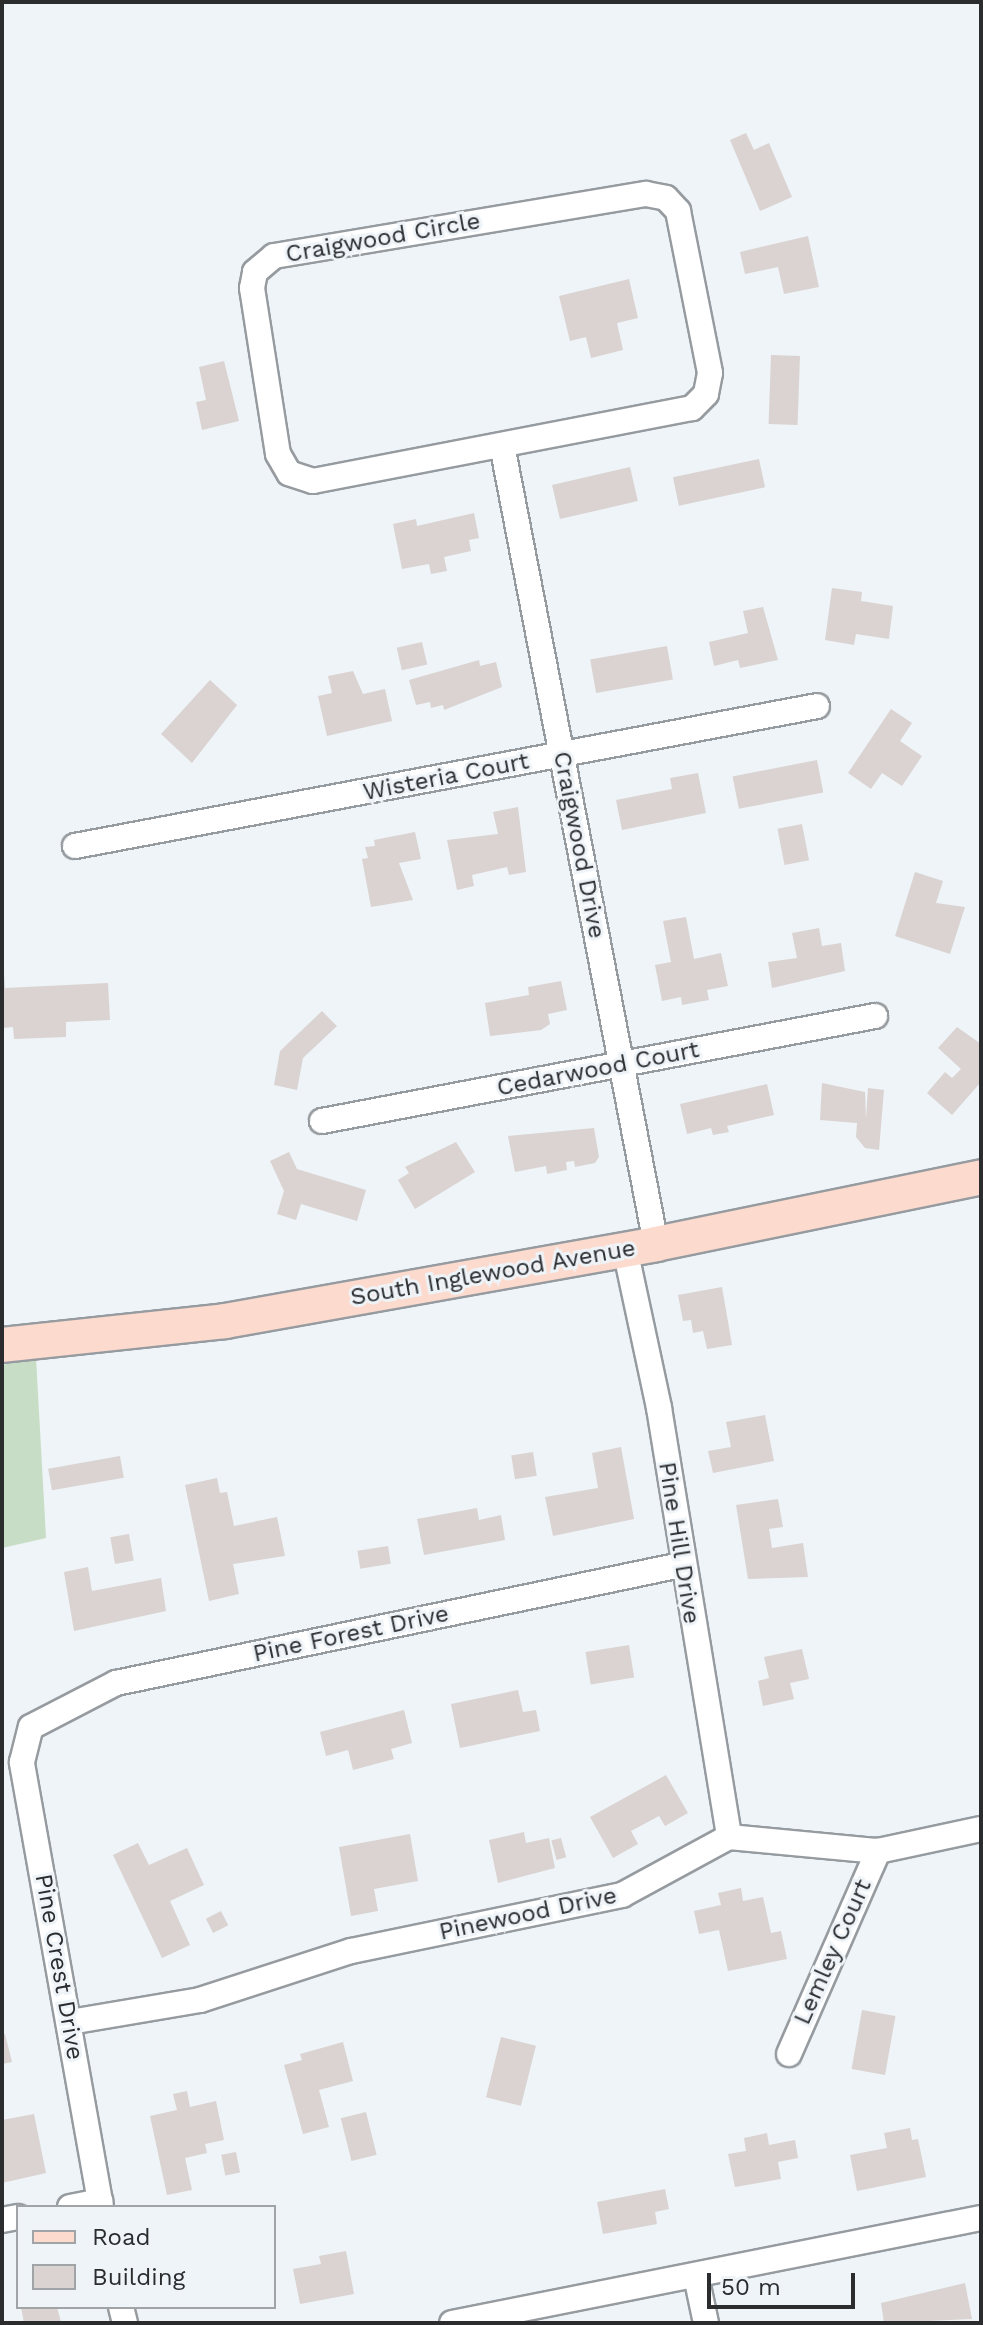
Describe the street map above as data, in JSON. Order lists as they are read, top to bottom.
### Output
{
  "streets": {
    "street": [
      "Craigwood Circle",
      "Wisteria Court",
      "Craigwood Drive",
      "Cedarwood Court",
      "South Inglewood Avenue",
      "Pine Hill Drive",
      "Pine Forest Drive",
      "Pinewood Drive",
      "Lemley Court",
      "Pine Crest Drive"
    ]
  },
  "crossings": [
    ["Craigwood Circle", "Craigwood Drive"],
    ["Wisteria Court", "Craigwood Drive"],
    ["Craigwood Drive", "Cedarwood Court"],
    ["Craigwood Drive", "South Inglewood Avenue"],
    ["Craigwood Drive", "Pine Hill Drive"],
    ["South Inglewood Avenue", "Pine Hill Drive"],
    ["Pine Hill Drive", "Pine Forest Drive"],
    ["Pine Hill Drive", "Pinewood Drive"],
    ["Pine Forest Drive", "Pine Crest Drive"],
    ["Pinewood Drive", "Pine Crest Drive"]
  ],
  "legend": ["Road", "Building"],
  "scale_bar": "50 m"
}
